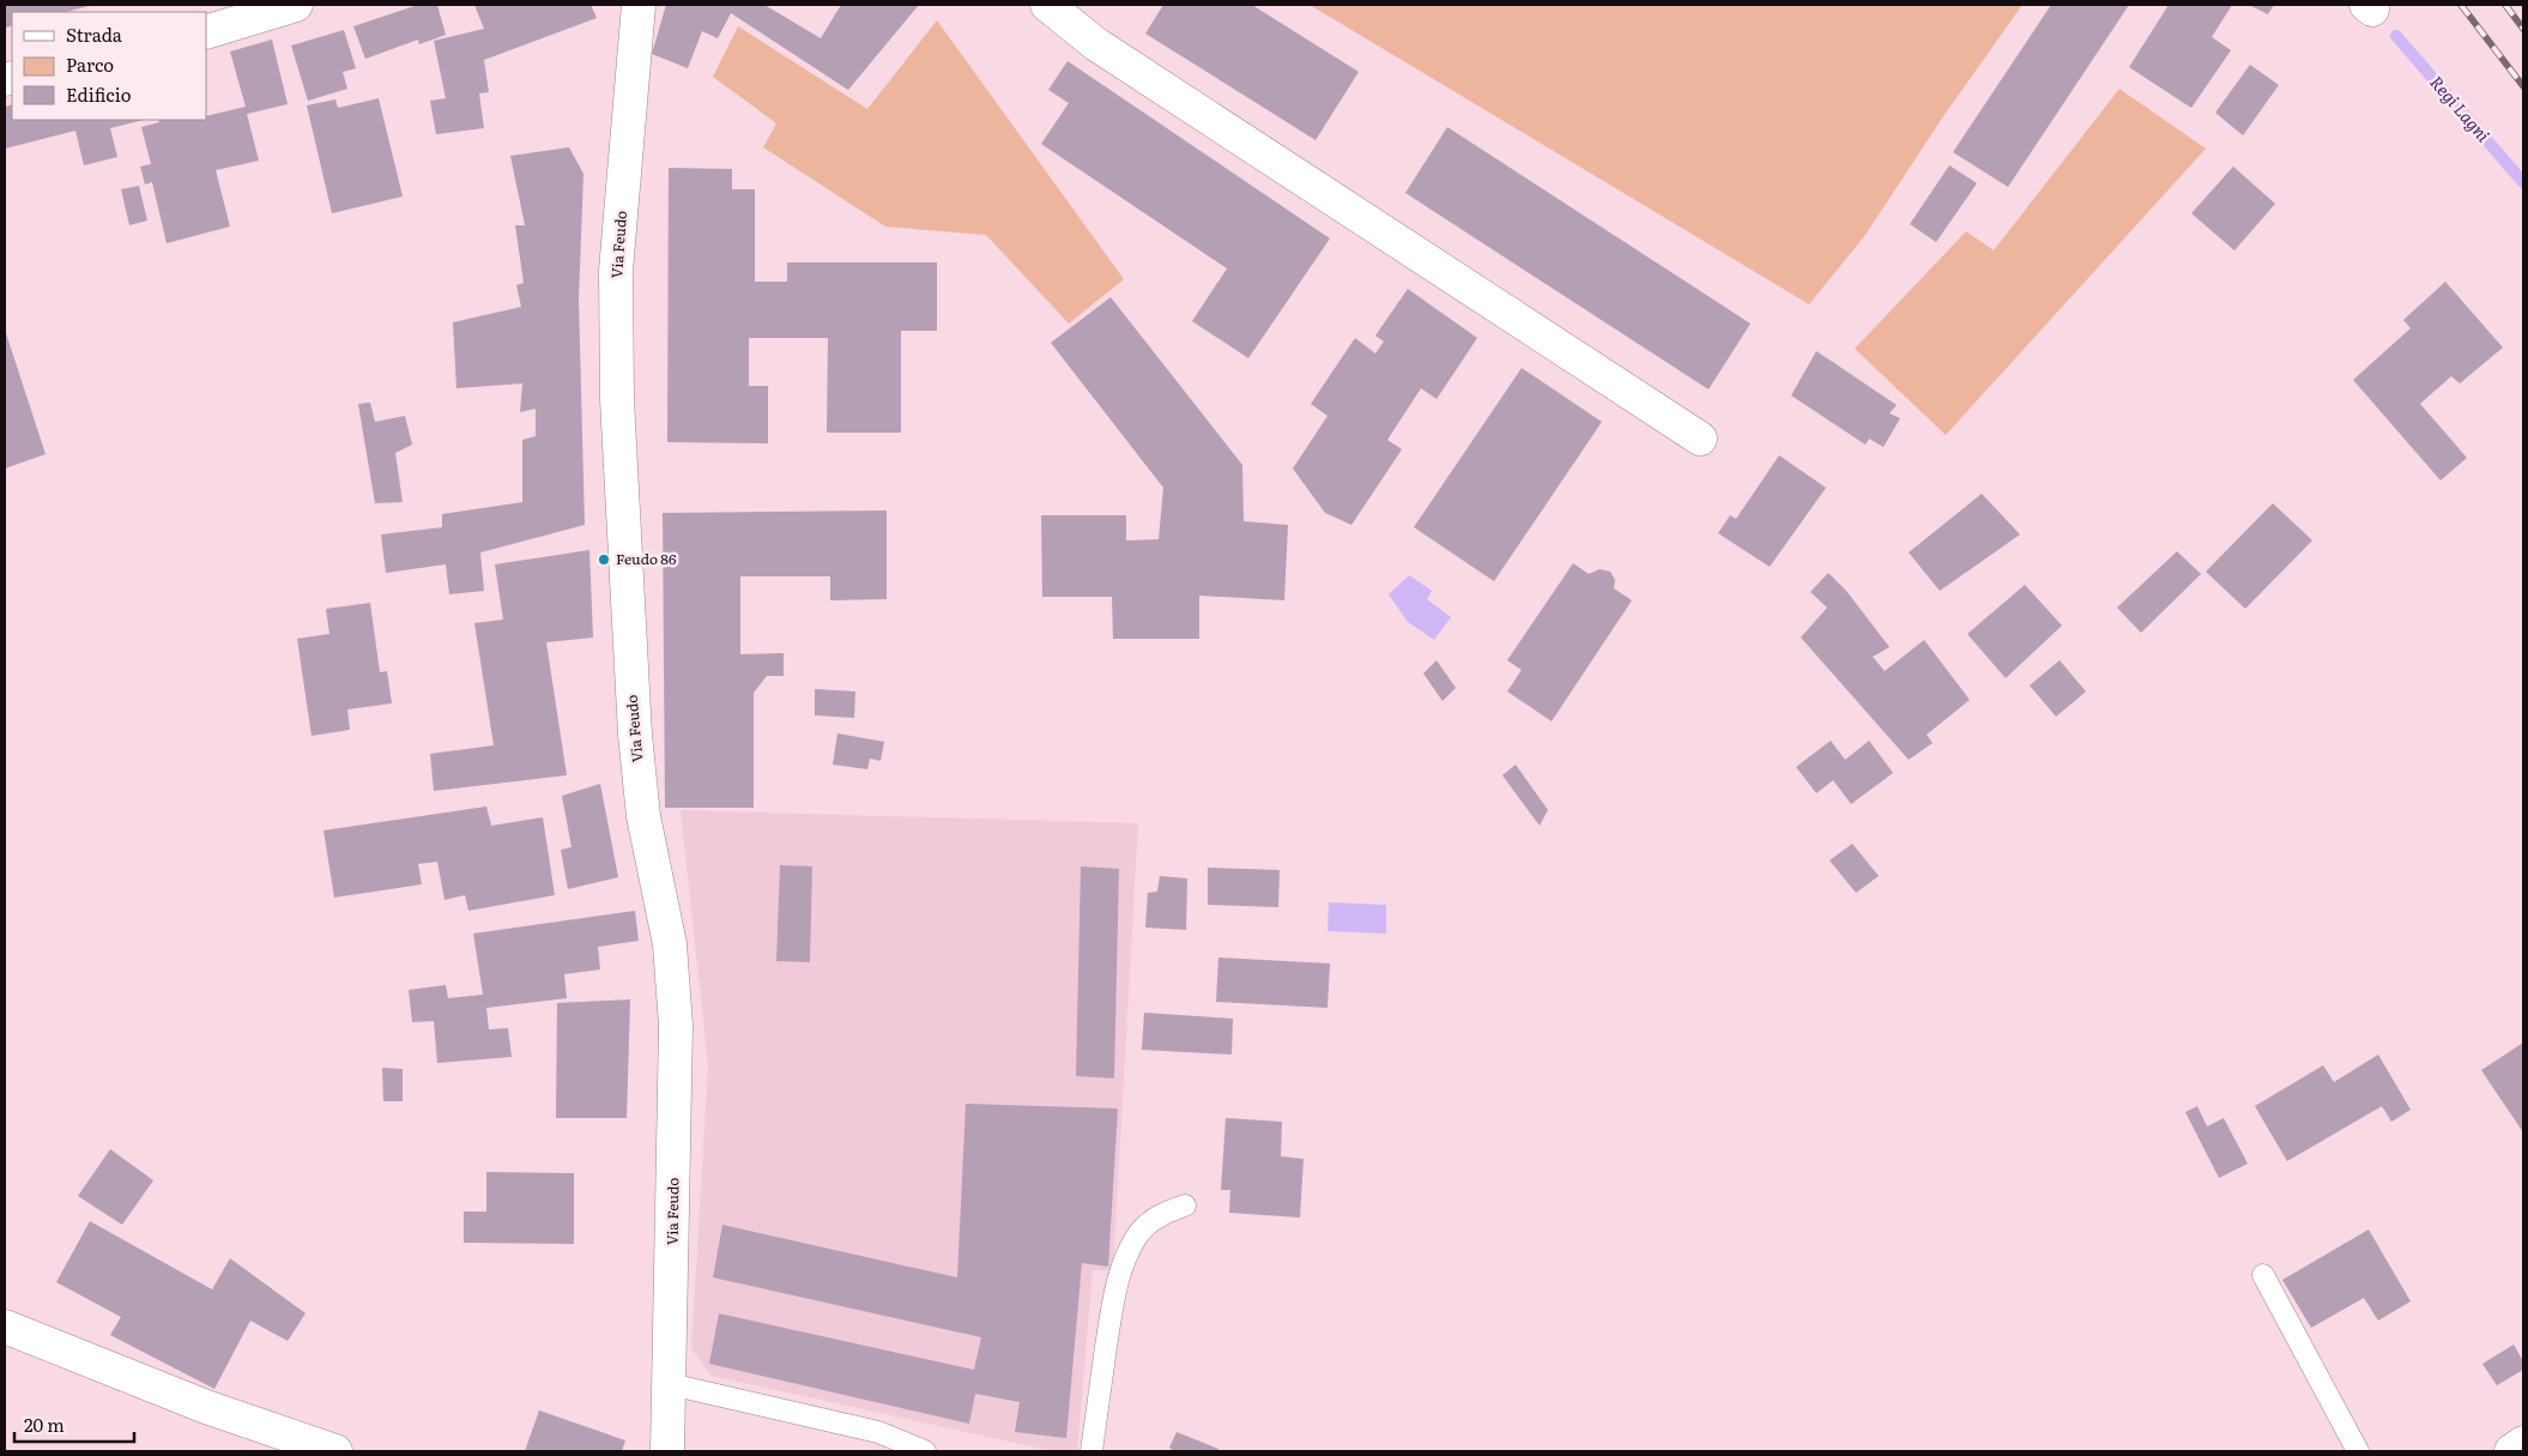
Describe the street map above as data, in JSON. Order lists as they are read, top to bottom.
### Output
{
  "streets": {
    "street": ["Via Feudo"]
  },
  "water": ["Regi Lagni"],
  "places": ["Feudo 86"],
  "legend": ["Strada", "Parco", "Edificio"],
  "scale_bar": "20 m"
}
